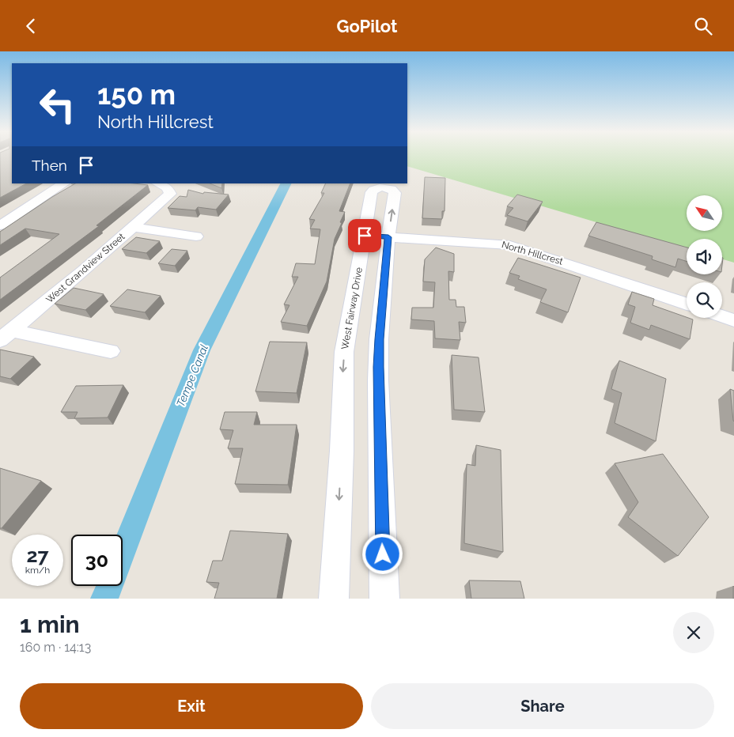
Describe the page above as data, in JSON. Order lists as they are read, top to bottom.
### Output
{
  "streets": {
    "street": ["North Hillcrest", "West Grandview Street", "West Fairway Drive"]
  },
  "crossings": [
    ["North Hillcrest", "West Fairway Drive"]
  ],
  "water": ["Tempe Canal"],
  "north": "top left",
  "page": {
    "header": "GoPilot",
    "turn": ["150 m", "North Hillcrest"],
    "then": "Then",
    "speed": "27 km/h",
    "limit": "30",
    "heading": ["1 min", "160 m · 14:13"],
    "buttons": ["Exit", "Share"]
  }
}
